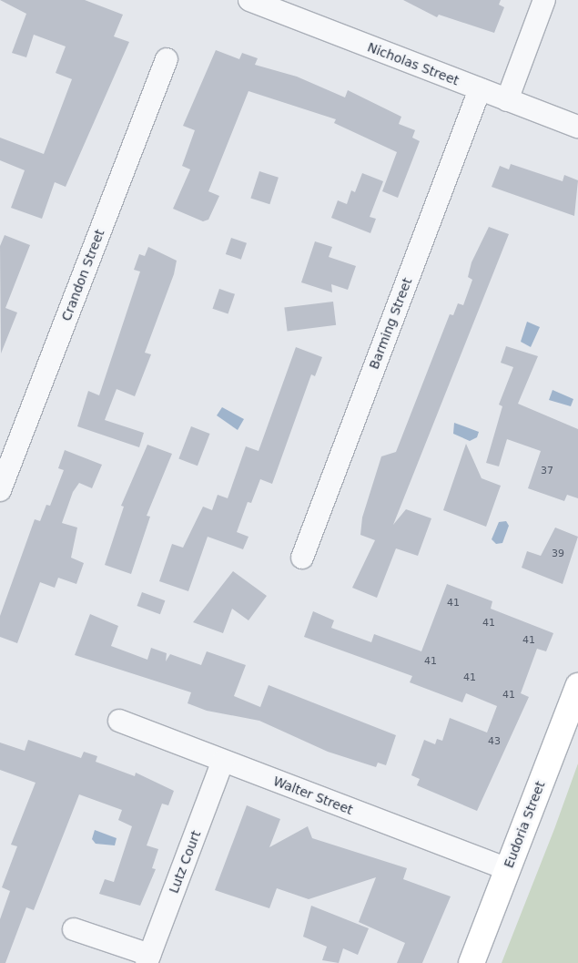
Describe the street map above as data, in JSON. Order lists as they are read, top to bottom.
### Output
{
  "streets": {
    "main road": ["Eudoria Street"],
    "street": [
      "Nicholas Street",
      "Crandon Street",
      "Barming Street",
      "Walter Street",
      "Lutz Court"
    ]
  },
  "crossings": [
    ["Nicholas Street", "Barming Street"],
    ["Walter Street", "Eudoria Street"],
    ["Walter Street", "Lutz Court"]
  ],
  "house_numbers": [
    "37",
    "39",
    "41",
    "41",
    "41",
    "41",
    "41",
    "41",
    "43"
  ]
}
